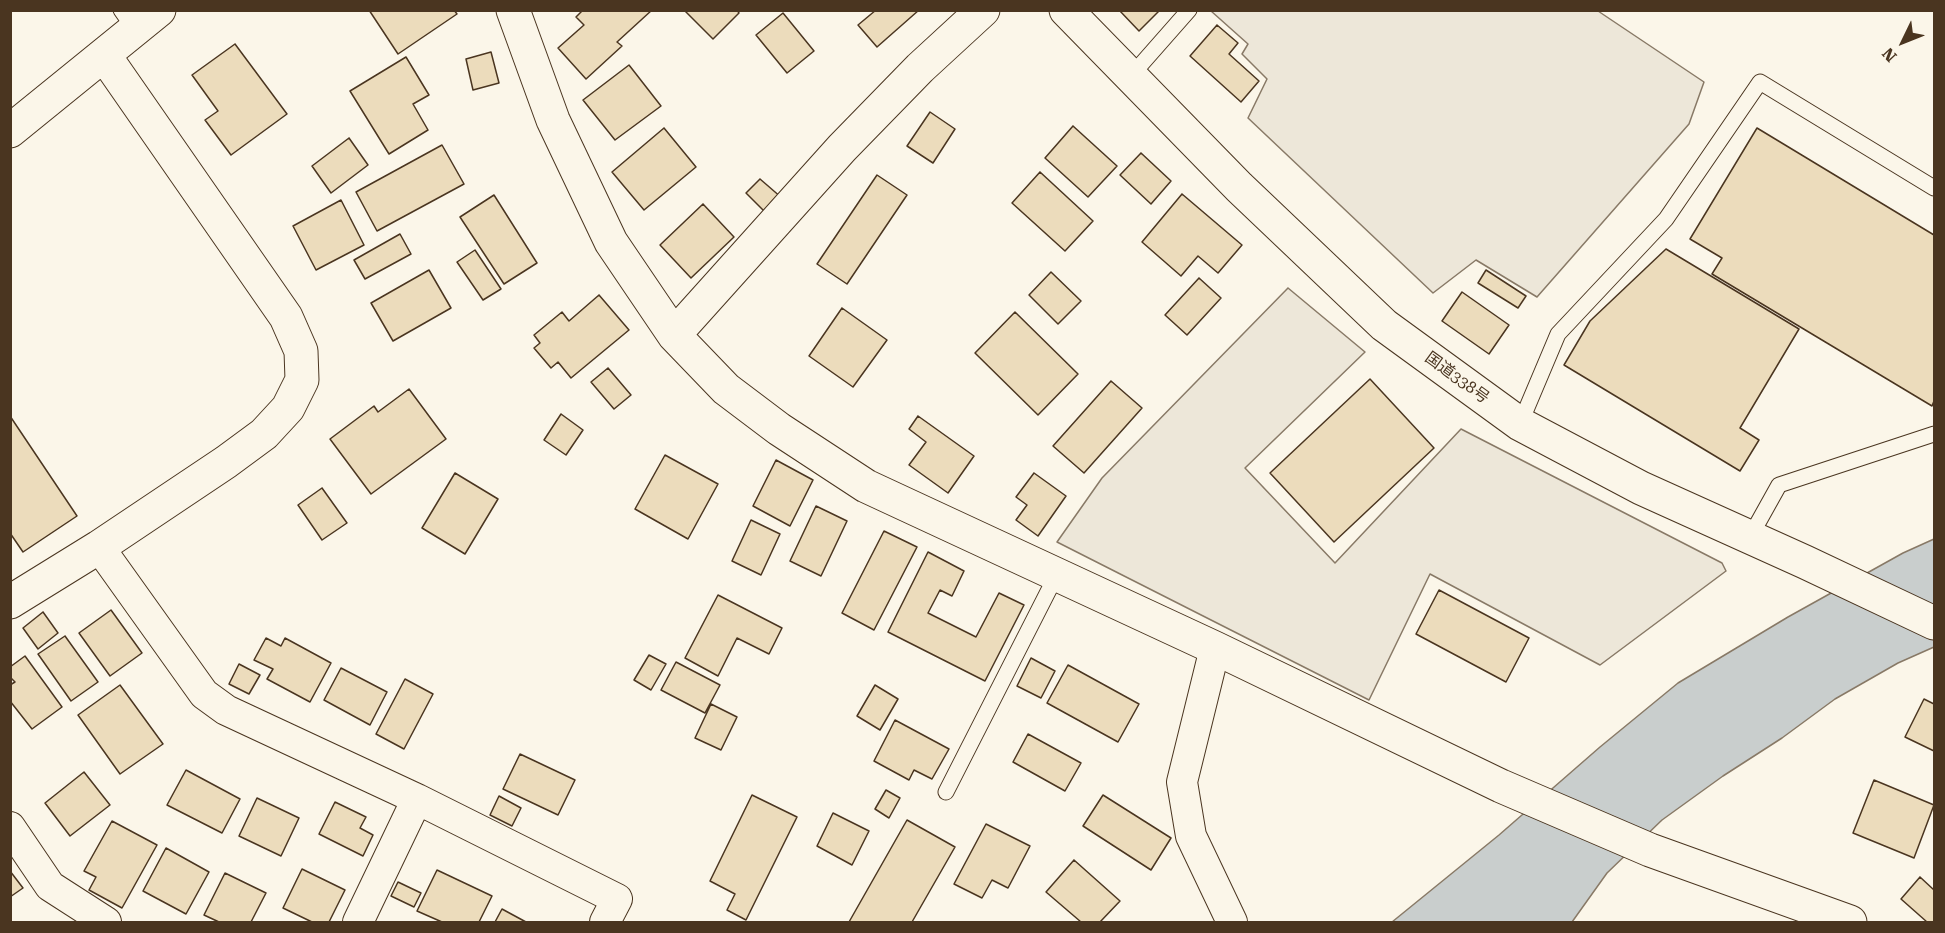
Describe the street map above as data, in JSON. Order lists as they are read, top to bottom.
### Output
{
  "streets": {
    "main road": ["国道338号"]
  },
  "north": "bottom left"
}
